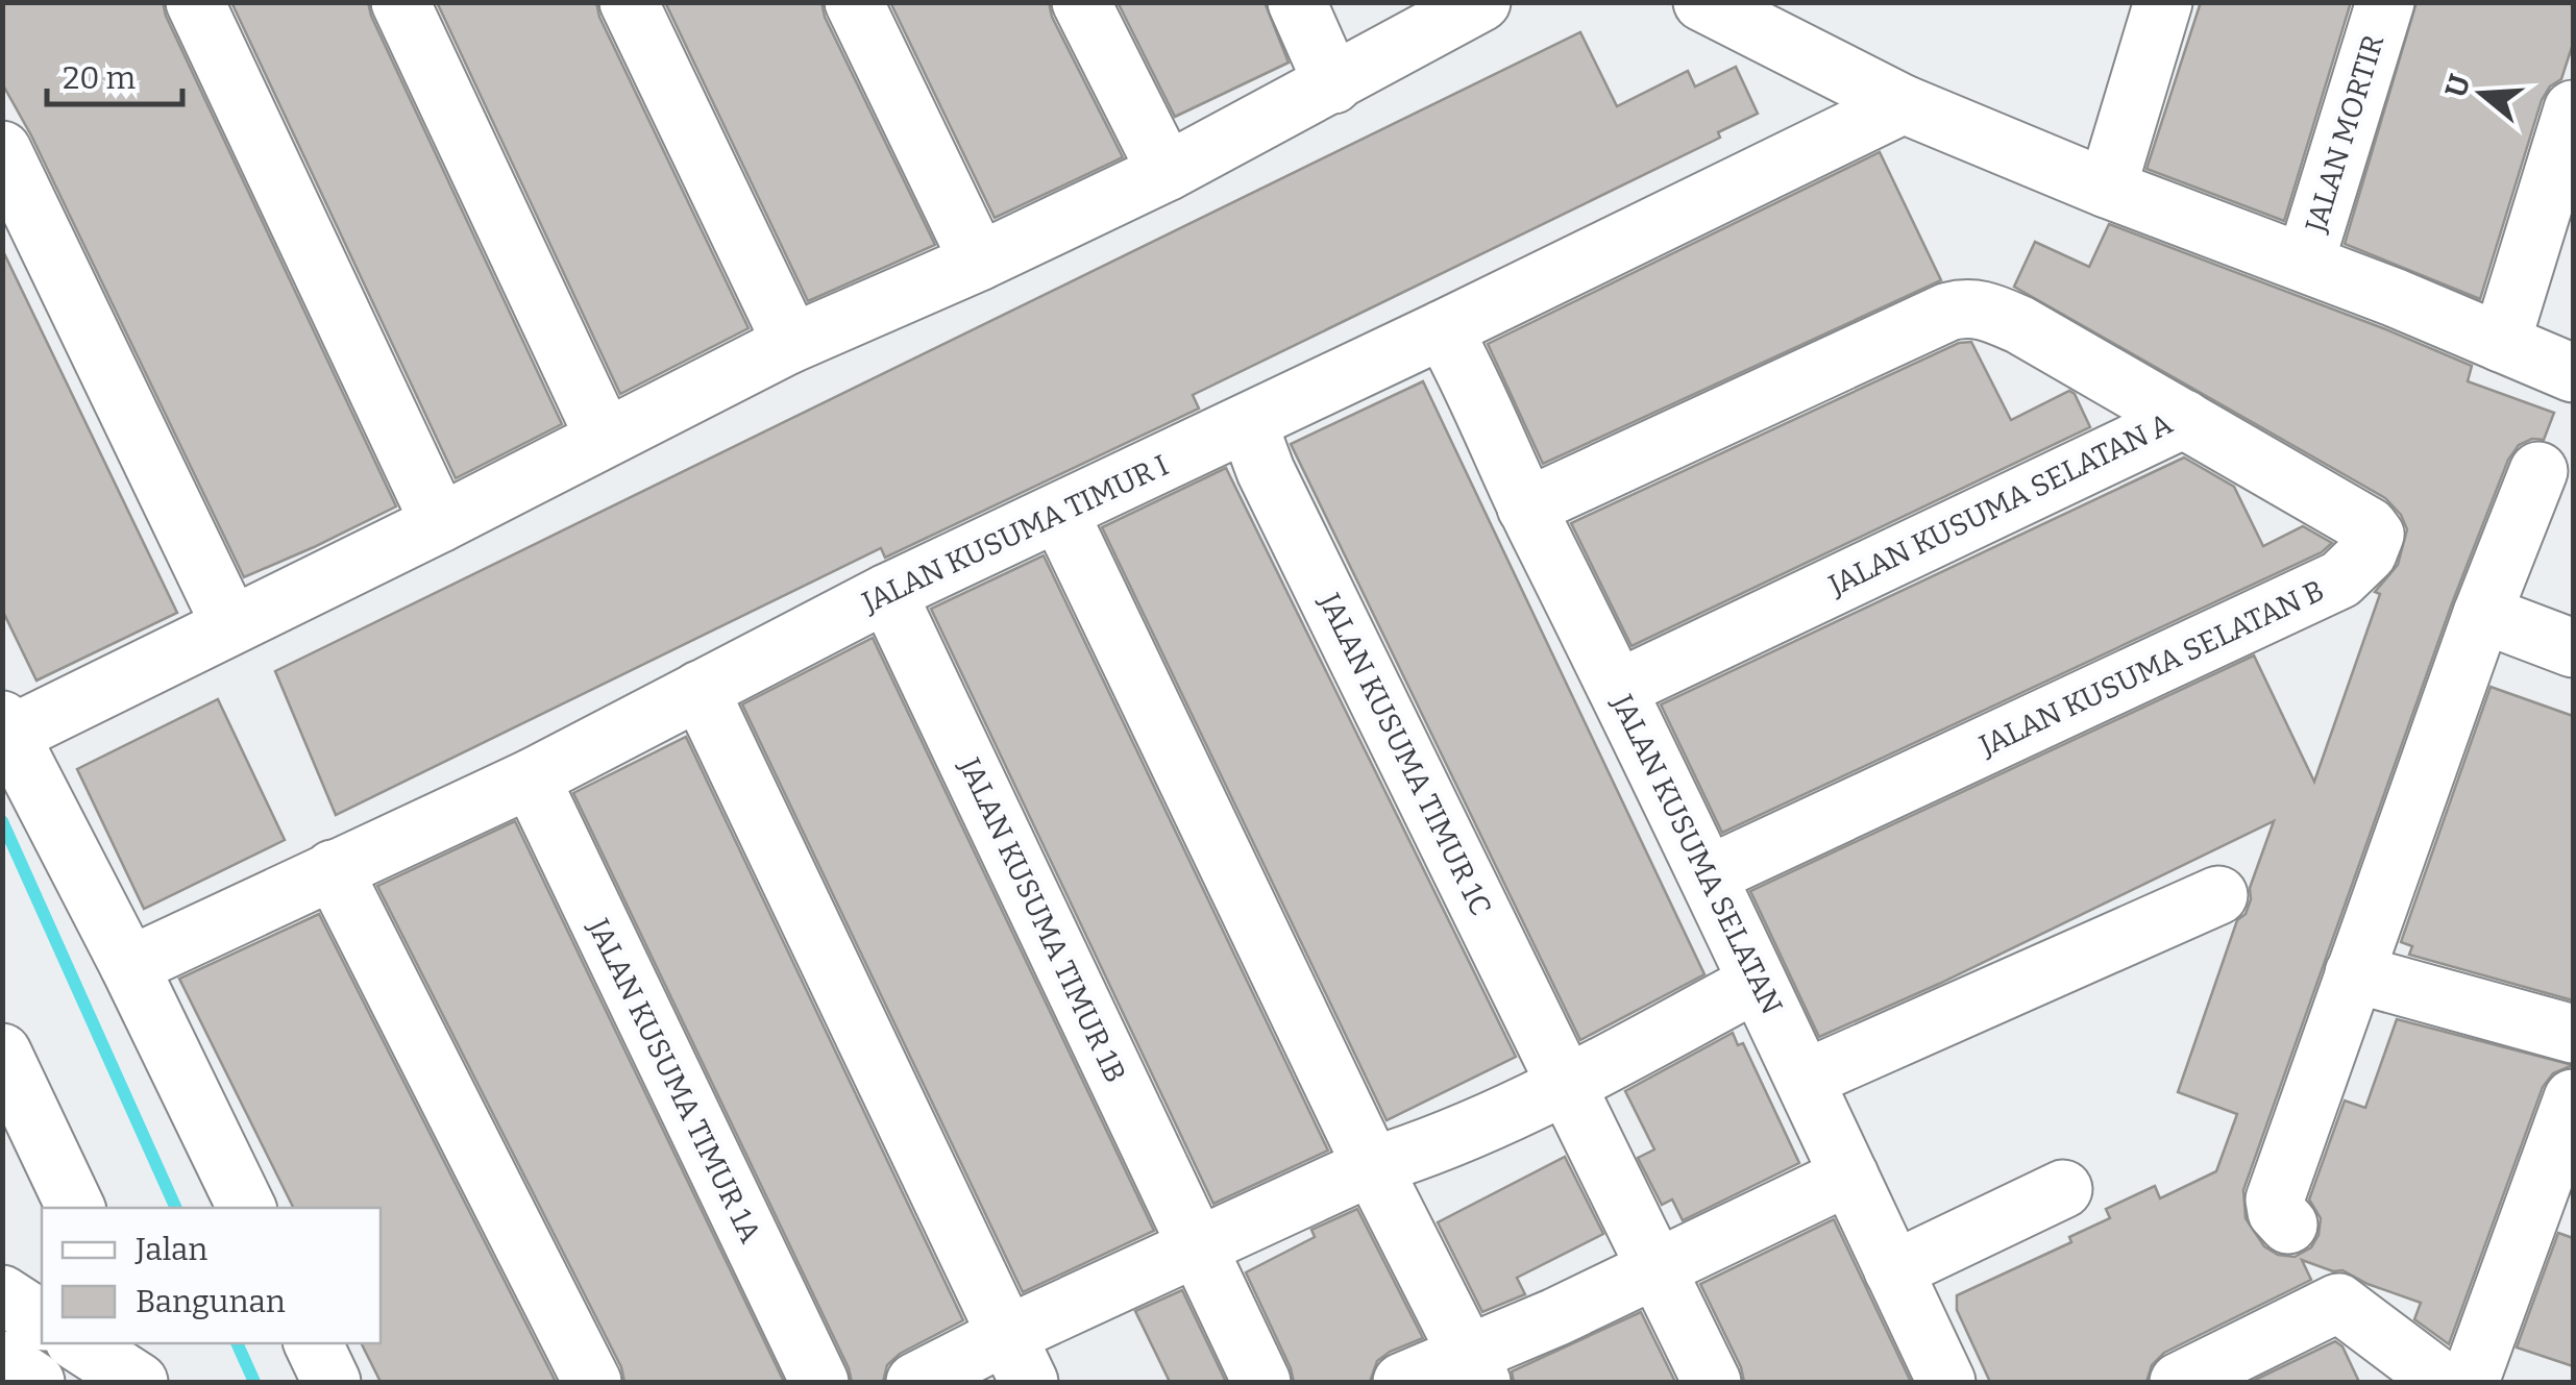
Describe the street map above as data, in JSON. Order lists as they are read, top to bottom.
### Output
{
  "streets": {
    "street": [
      "JALAN MORTIR",
      "JALAN KUSUMA SELATAN A",
      "JALAN KUSUMA TIMUR I",
      "JALAN KUSUMA SELATAN B",
      "JALAN KUSUMA TIMUR 1C",
      "JALAN KUSUMA SELATAN",
      "JALAN KUSUMA TIMUR 1B",
      "JALAN KUSUMA TIMUR 1A"
    ]
  },
  "crossings": [
    ["JALAN KUSUMA SELATAN A", "JALAN KUSUMA SELATAN B"],
    ["JALAN KUSUMA SELATAN A", "JALAN KUSUMA SELATAN"],
    ["JALAN KUSUMA TIMUR I", "JALAN KUSUMA TIMUR 1C"],
    ["JALAN KUSUMA TIMUR I", "JALAN KUSUMA SELATAN"],
    ["JALAN KUSUMA TIMUR I", "JALAN KUSUMA TIMUR 1B"],
    ["JALAN KUSUMA TIMUR I", "JALAN KUSUMA TIMUR 1A"],
    ["JALAN KUSUMA SELATAN B", "JALAN KUSUMA SELATAN"]
  ],
  "legend": ["Jalan", "Bangunan"],
  "scale_bar": "20 m",
  "north": "left"
}
